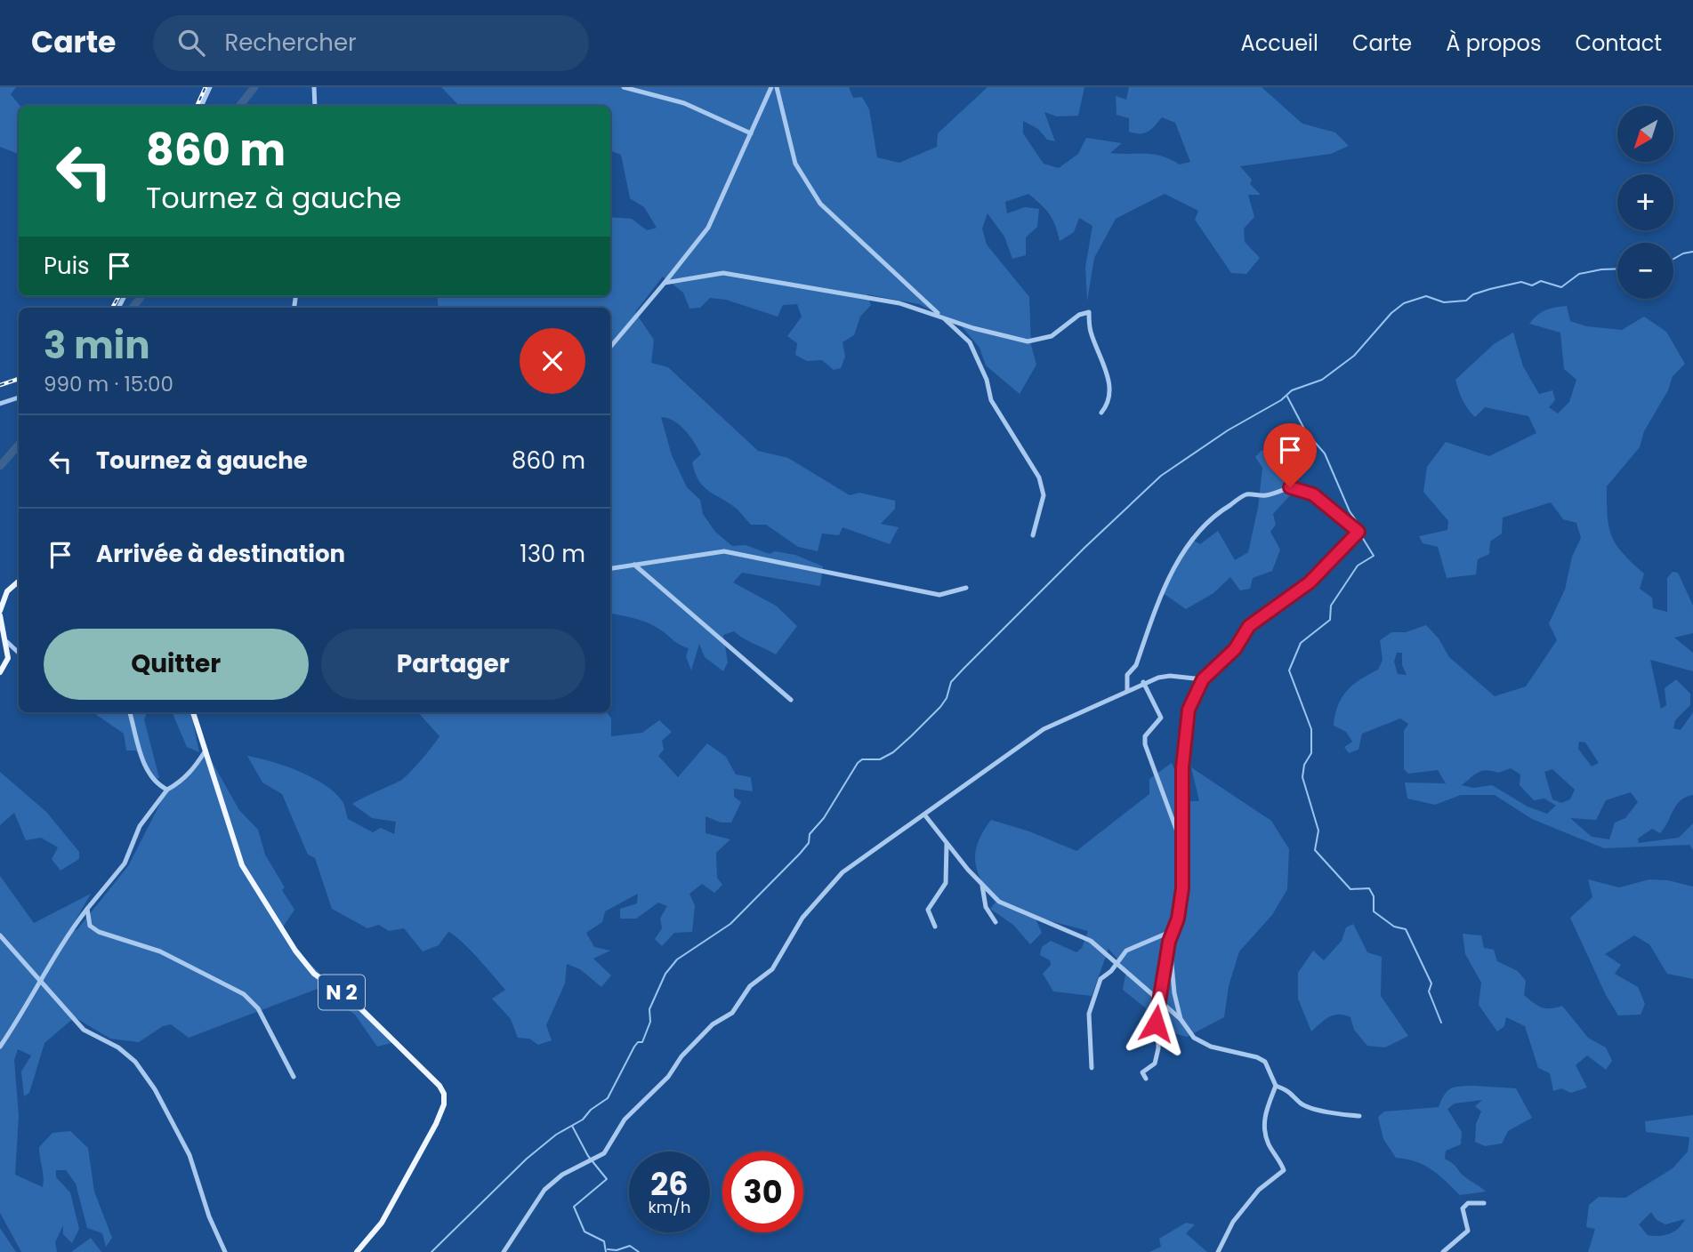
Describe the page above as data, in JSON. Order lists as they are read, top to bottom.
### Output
{
  "streets": {
    "main road": ["N 2"]
  },
  "north": "bottom left",
  "page": {
    "header": "Carte",
    "search": "Rechercher",
    "nav": [
      "Accueil",
      "Carte",
      "À propos",
      "Contact"
    ],
    "map_buttons": ["+", "−"],
    "turn": ["860 m", "Tournez à gauche"],
    "then": "Puis",
    "heading": ["3 min", "990 m · 15:00"],
    "list": [
      {
        "name": "Tournez à gauche",
        "value": "860 m"
      },
      {
        "name": "Arrivée à destination",
        "value": "130 m"
      }
    ],
    "buttons": ["Quitter", "Partager"],
    "speed": "26 km/h",
    "limit": "30"
  }
}
